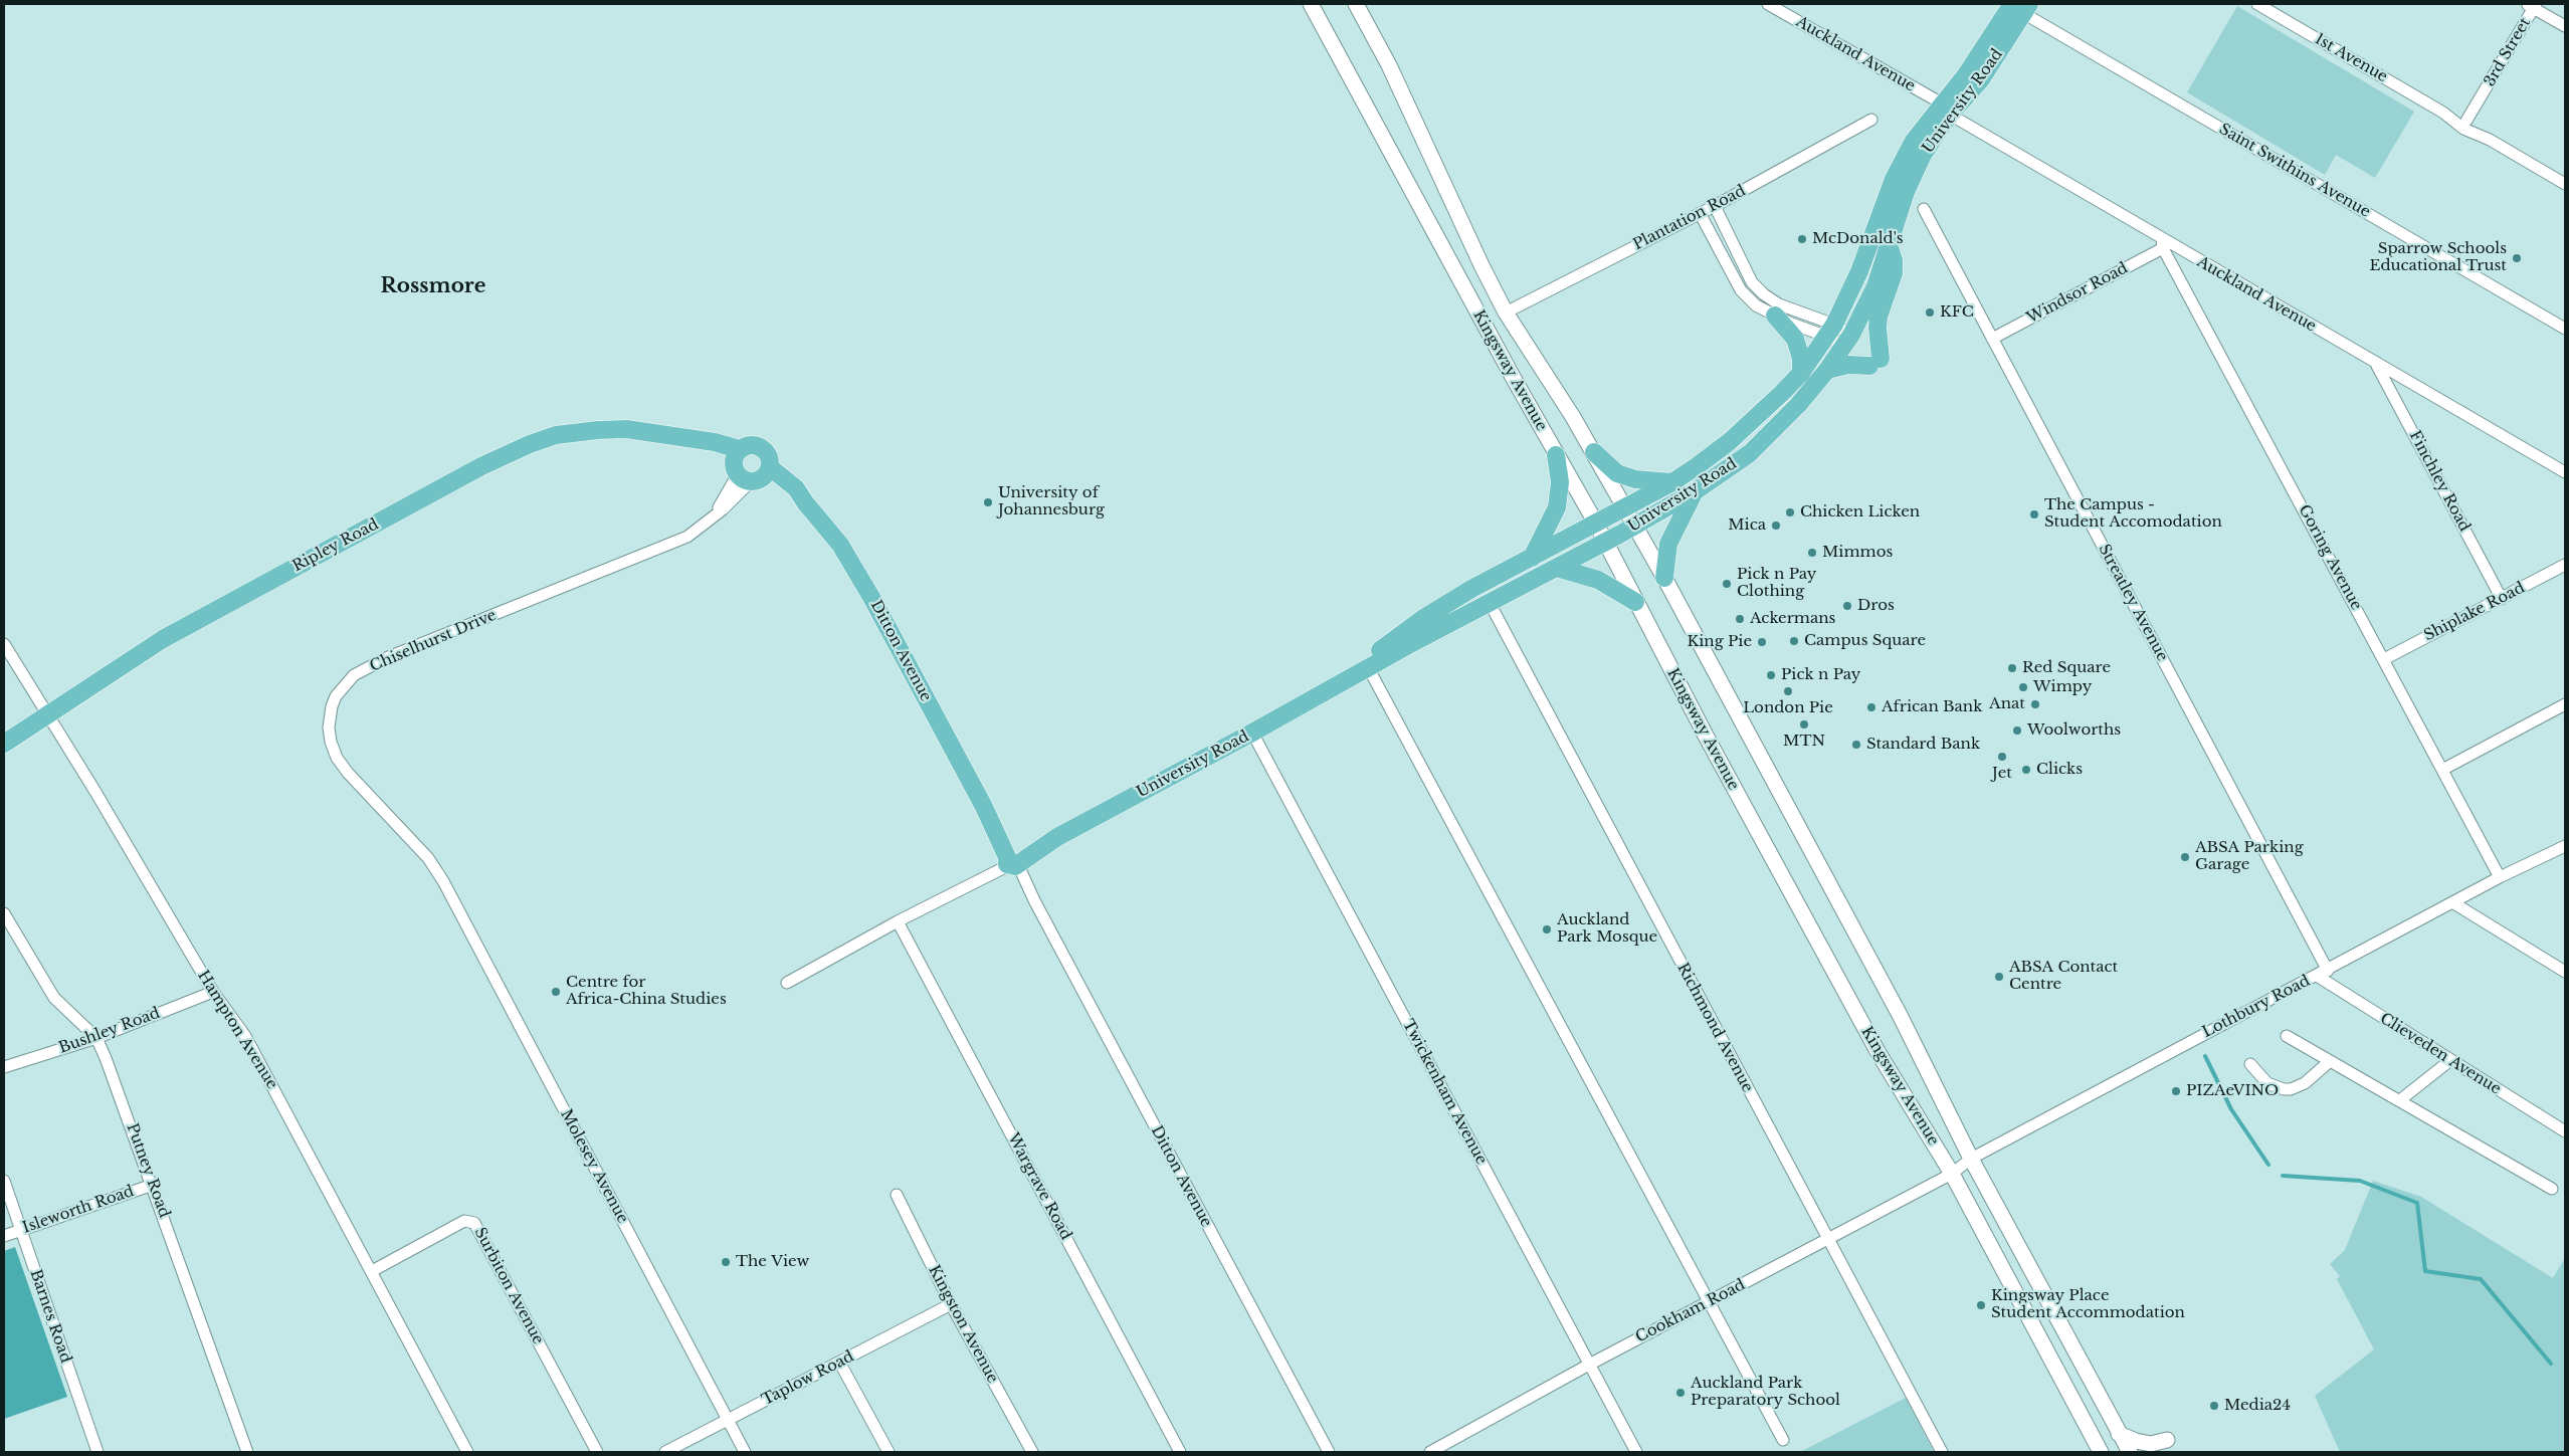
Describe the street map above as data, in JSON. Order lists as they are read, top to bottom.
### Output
{
  "streets": {
    "main road": [
      "University Road",
      "Kingsway Avenue",
      "Ripley Road",
      "Ditton Avenue"
    ],
    "street": [
      "3rd Street",
      "Auckland Avenue",
      "1st Avenue",
      "Saint Swithins Avenue",
      "Plantation Road",
      "Windsor Road",
      "Finchley Road",
      "Goring Avenue",
      "Streatley Avenue",
      "Shiplake Road",
      "Chiselhurst Drive",
      "Lothbury Road",
      "Richmond Avenue",
      "Hampton Avenue",
      "Bushley Road",
      "Clieveden Avenue",
      "Twickenham Avenue",
      "Molesey Avenue",
      "Putney Road",
      "Wargrave Road",
      "Isleworth Road",
      "Surbiton Avenue",
      "Cookham Road",
      "Barnes Road",
      "Kingston Avenue",
      "Taplow Road"
    ]
  },
  "crossings": [
    ["3rd Street", "1st Avenue"],
    ["Auckland Avenue", "University Road"],
    ["Auckland Avenue", "Windsor Road"],
    ["Auckland Avenue", "Finchley Road"],
    ["Auckland Avenue", "Goring Avenue"],
    ["University Road", "Saint Swithins Avenue"],
    ["University Road", "Kingsway Avenue"],
    ["University Road", "Ditton Avenue"],
    ["University Road", "Richmond Avenue"],
    ["University Road", "Twickenham Avenue"],
    ["University Road", "Wargrave Road"],
    ["Plantation Road", "Kingsway Avenue"],
    ["Windsor Road", "Goring Avenue"],
    ["Windsor Road", "Streatley Avenue"],
    ["Kingsway Avenue", "Lothbury Road"],
    ["Kingsway Avenue", "Cookham Road"],
    ["Finchley Road", "Shiplake Road"],
    ["Ripley Road", "Chiselhurst Drive"],
    ["Ripley Road", "Ditton Avenue"],
    ["Ripley Road", "Hampton Avenue"],
    ["Goring Avenue", "Shiplake Road"],
    ["Goring Avenue", "Lothbury Road"],
    ["Streatley Avenue", "Lothbury Road"],
    ["Chiselhurst Drive", "Ditton Avenue"],
    ["Chiselhurst Drive", "Molesey Avenue"],
    ["Lothbury Road", "Clieveden Avenue"],
    ["Lothbury Road", "Cookham Road"],
    ["Richmond Avenue", "Cookham Road"],
    ["Hampton Avenue", "Bushley Road"],
    ["Hampton Avenue", "Surbiton Avenue"],
    ["Bushley Road", "Putney Road"],
    ["Twickenham Avenue", "Cookham Road"],
    ["Molesey Avenue", "Taplow Road"],
    ["Putney Road", "Isleworth Road"],
    ["Isleworth Road", "Barnes Road"],
    ["Kingston Avenue", "Taplow Road"]
  ],
  "districts": ["Rossmore"],
  "places": [
    "McDonald's",
    "Sparrow Schools Educational Trust",
    "KFC",
    "University of Johannesburg",
    "Chicken Licken",
    "The Campus - Student Accomodation",
    "Mica",
    "Mimmos",
    "Pick n Pay Clothing",
    "Dros",
    "Ackermans",
    "Campus Square",
    "King Pie",
    "Red Square",
    "Pick n Pay",
    "Wimpy",
    "London Pie",
    "Anat",
    "African Bank",
    "MTN",
    "Woolworths",
    "Standard Bank",
    "Jet",
    "Clicks",
    "ABSA Parking Garage",
    "Auckland Park Mosque",
    "ABSA Contact Centre",
    "Centre for Africa-China Studies",
    "PIZAeVINO",
    "The View",
    "Kingsway Place Student Accommodation",
    "Auckland Park Preparatory School",
    "Media24"
  ]
}
